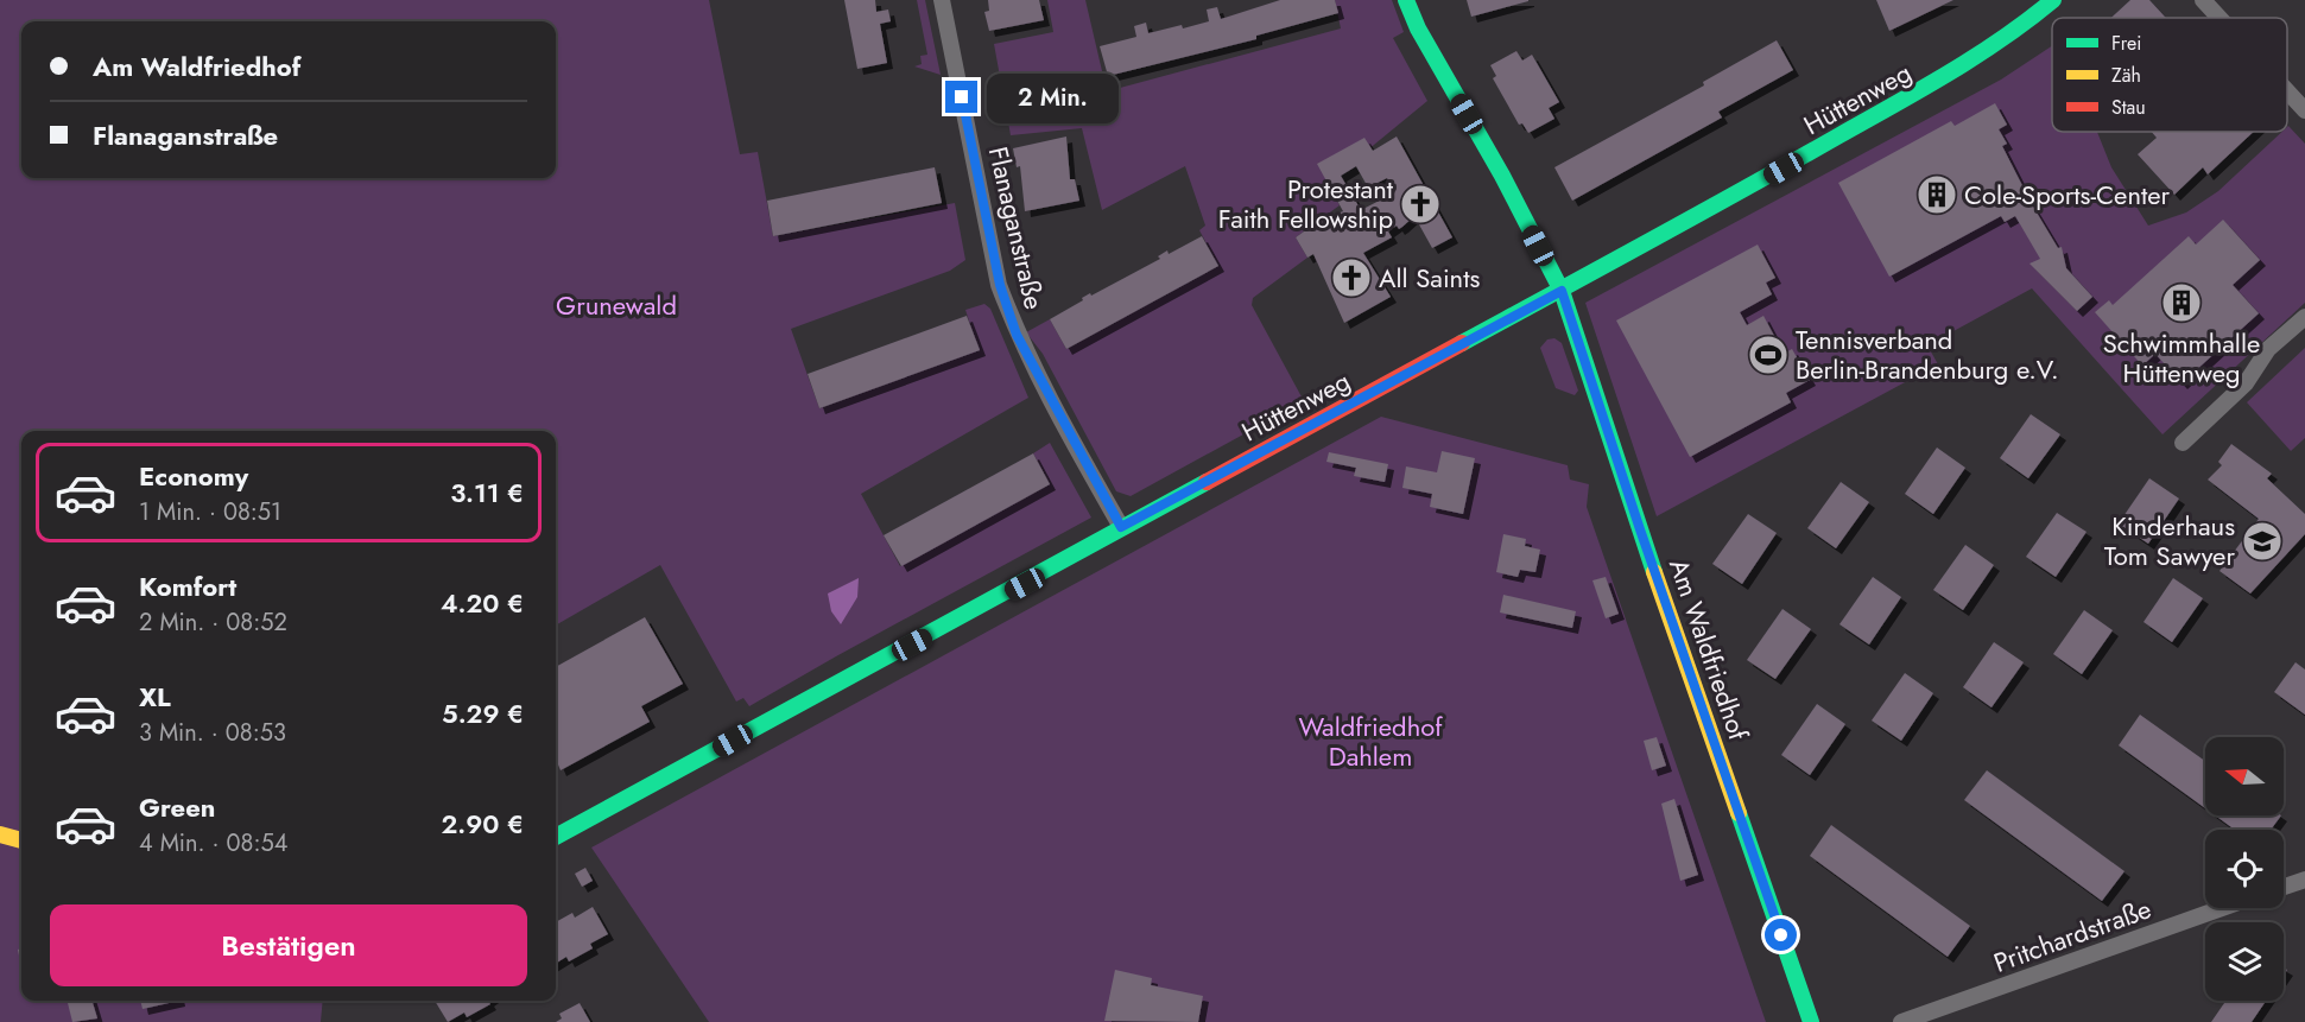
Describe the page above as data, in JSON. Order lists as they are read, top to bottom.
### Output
{
  "streets": {
    "main road": ["Hüttenweg", "Am Waldfriedhof"],
    "street": ["Flanaganstraße", "Pritchardstraße"]
  },
  "crossings": [
    ["Hüttenweg", "Flanaganstraße"],
    ["Hüttenweg", "Am Waldfriedhof"]
  ],
  "parks": ["Grunewald", "Waldfriedhof Dahlem"],
  "places": {
    "building": ["Cole-Sports-Center", "Schwimmhalle Hüttenweg"],
    "church": ["Protestant Faith Fellowship", "All Saints"],
    "sports": ["Tennisverband Berlin-Brandenburg e.V."],
    "school or university": ["Kinderhaus Tom Sawyer"]
  },
  "legend": ["Frei", "Zäh", "Stau"],
  "north": "left",
  "page": {
    "banner": ["Am Waldfriedhof", "Flanaganstraße"],
    "bubble": "2 Min.",
    "list": [
      {
        "name": "Economy",
        "note": "1 Min. · 08:51",
        "value": "3.11 €"
      },
      {
        "name": "Komfort",
        "note": "2 Min. · 08:52",
        "value": "4.20 €"
      },
      {
        "name": "XL",
        "note": "3 Min. · 08:53",
        "value": "5.29 €"
      },
      {
        "name": "Green",
        "note": "4 Min. · 08:54",
        "value": "2.90 €"
      }
    ],
    "buttons": "Bestätigen"
  }
}
